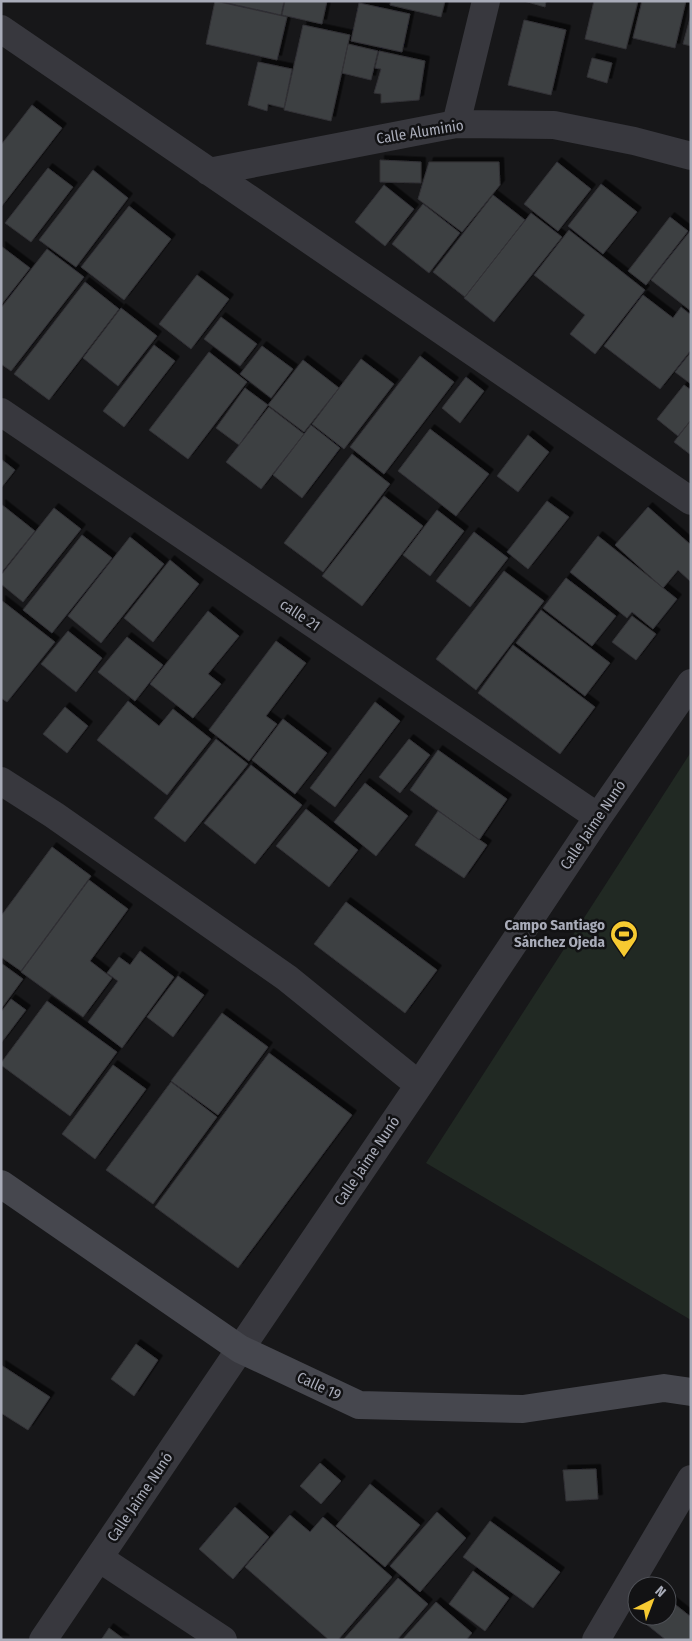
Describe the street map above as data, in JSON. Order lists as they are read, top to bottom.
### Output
{
  "streets": {
    "street": [
      "Calle Aluminio",
      "calle 21",
      "Calle Jaime Nunó",
      "Calle 19"
    ]
  },
  "crossings": [
    ["calle 21", "Calle Jaime Nunó"],
    ["Calle Jaime Nunó", "Calle 19"]
  ],
  "places": {
    "sports": ["Campo Santiago Sánchez Ojeda"]
  },
  "north": "top right"
}
